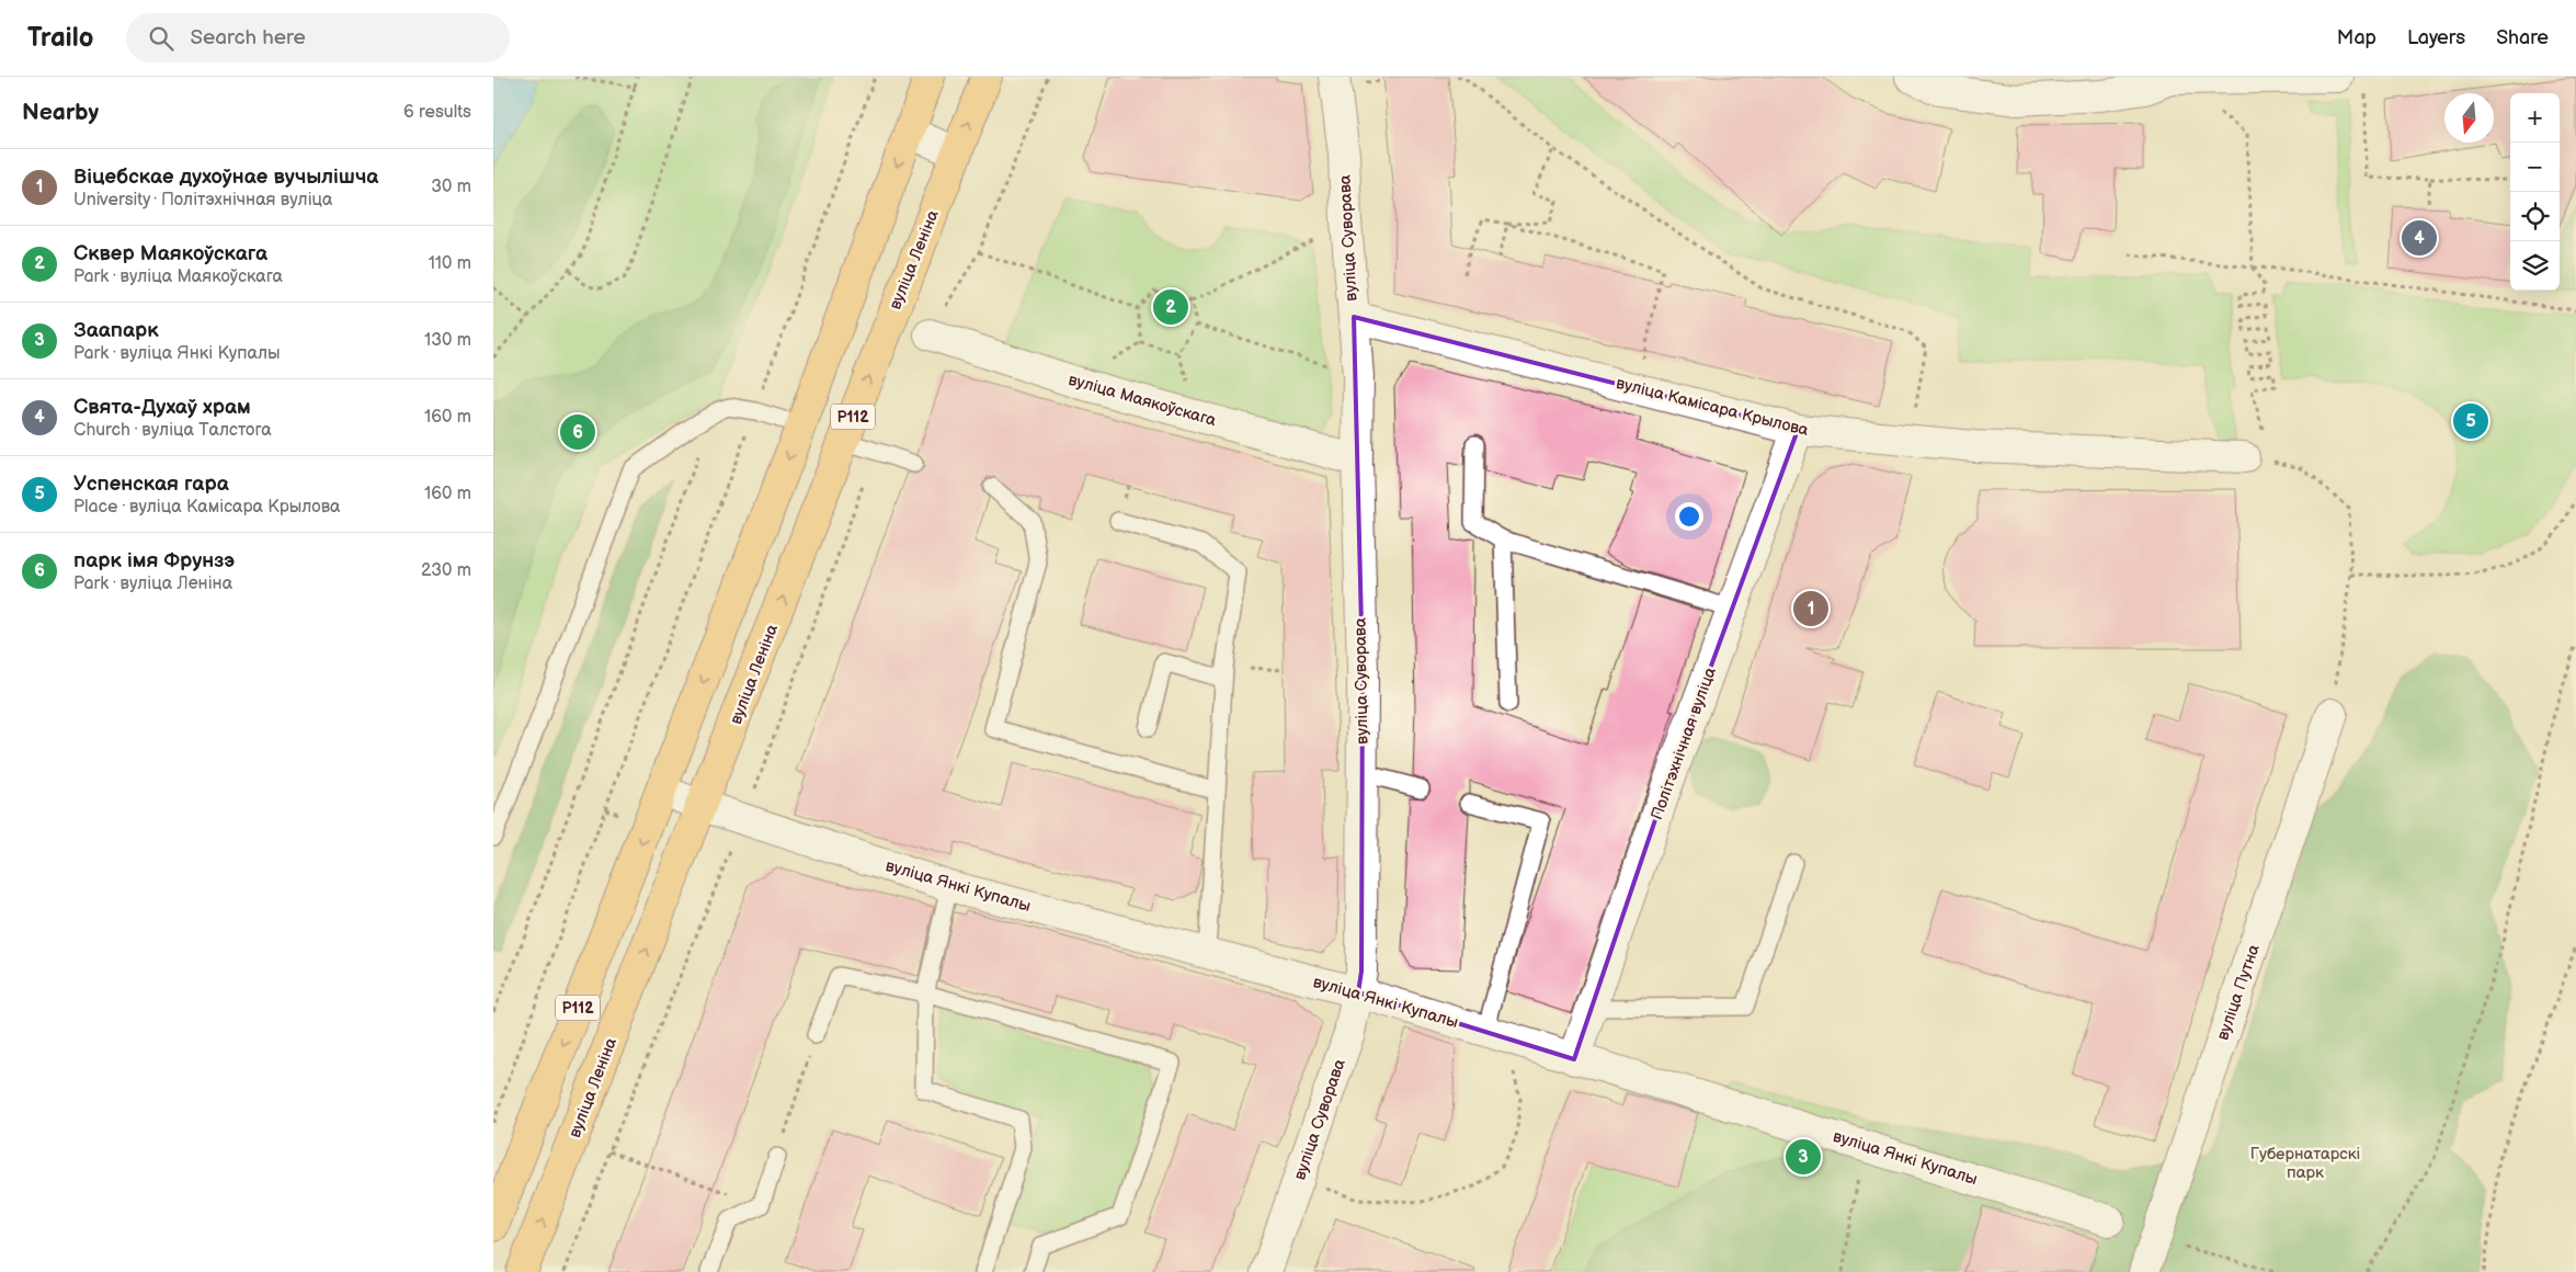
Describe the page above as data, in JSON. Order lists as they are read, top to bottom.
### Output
{
  "streets": {
    "main road": ["вуліца Леніна", "Р112"],
    "street": [
      "вуліца Суворава",
      "вуліца Маякоўскага",
      "вуліца Камісара Крылова",
      "Політэхнічная вуліца",
      "вуліца Янкі Купалы",
      "вуліца Путна"
    ]
  },
  "crossings": [
    ["вуліца Суворава", "вуліца Маякоўскага"],
    ["вуліца Суворава", "вуліца Камісара Крылова"],
    ["вуліца Суворава", "вуліца Янкі Купалы"],
    ["вуліца Леніна", "вуліца Янкі Купалы"],
    ["вуліца Камісара Крылова", "Політэхнічная вуліца"],
    ["Р112", "вуліца Янкі Купалы"],
    ["Політэхнічная вуліца", "вуліца Янкі Купалы"]
  ],
  "parks": ["Губернатарскі парк"],
  "north": "bottom",
  "page": {
    "header": "Trailo",
    "search": "Search here",
    "nav": ["Map", "Layers", "Share"],
    "heading": ["Nearby", "6 results"],
    "map_buttons": ["+", "−"],
    "list": [
      {
        "mark": "1",
        "name": "Віцебскае духоўнае вучылішча",
        "note": "University · Політэхнічная вуліца",
        "value": "30 m"
      },
      {
        "mark": "2",
        "name": "Сквер Маякоўскага",
        "note": "Park · вуліца Маякоўскага",
        "value": "110 m"
      },
      {
        "mark": "3",
        "name": "Заапарк",
        "note": "Park · вуліца Янкі Купалы",
        "value": "130 m"
      },
      {
        "mark": "4",
        "name": "Свята-Духаў храм",
        "note": "Church · вуліца Талстога",
        "value": "160 m"
      },
      {
        "mark": "5",
        "name": "Успенская гара",
        "note": "Place · вуліца Камісара Крылова",
        "value": "160 m"
      },
      {
        "mark": "6",
        "name": "парк імя Фрунзэ",
        "note": "Park · вуліца Леніна",
        "value": "230 m"
      }
    ],
    "pins": [
      "4",
      "2",
      "5",
      "6",
      "1",
      "3"
    ]
  }
}
